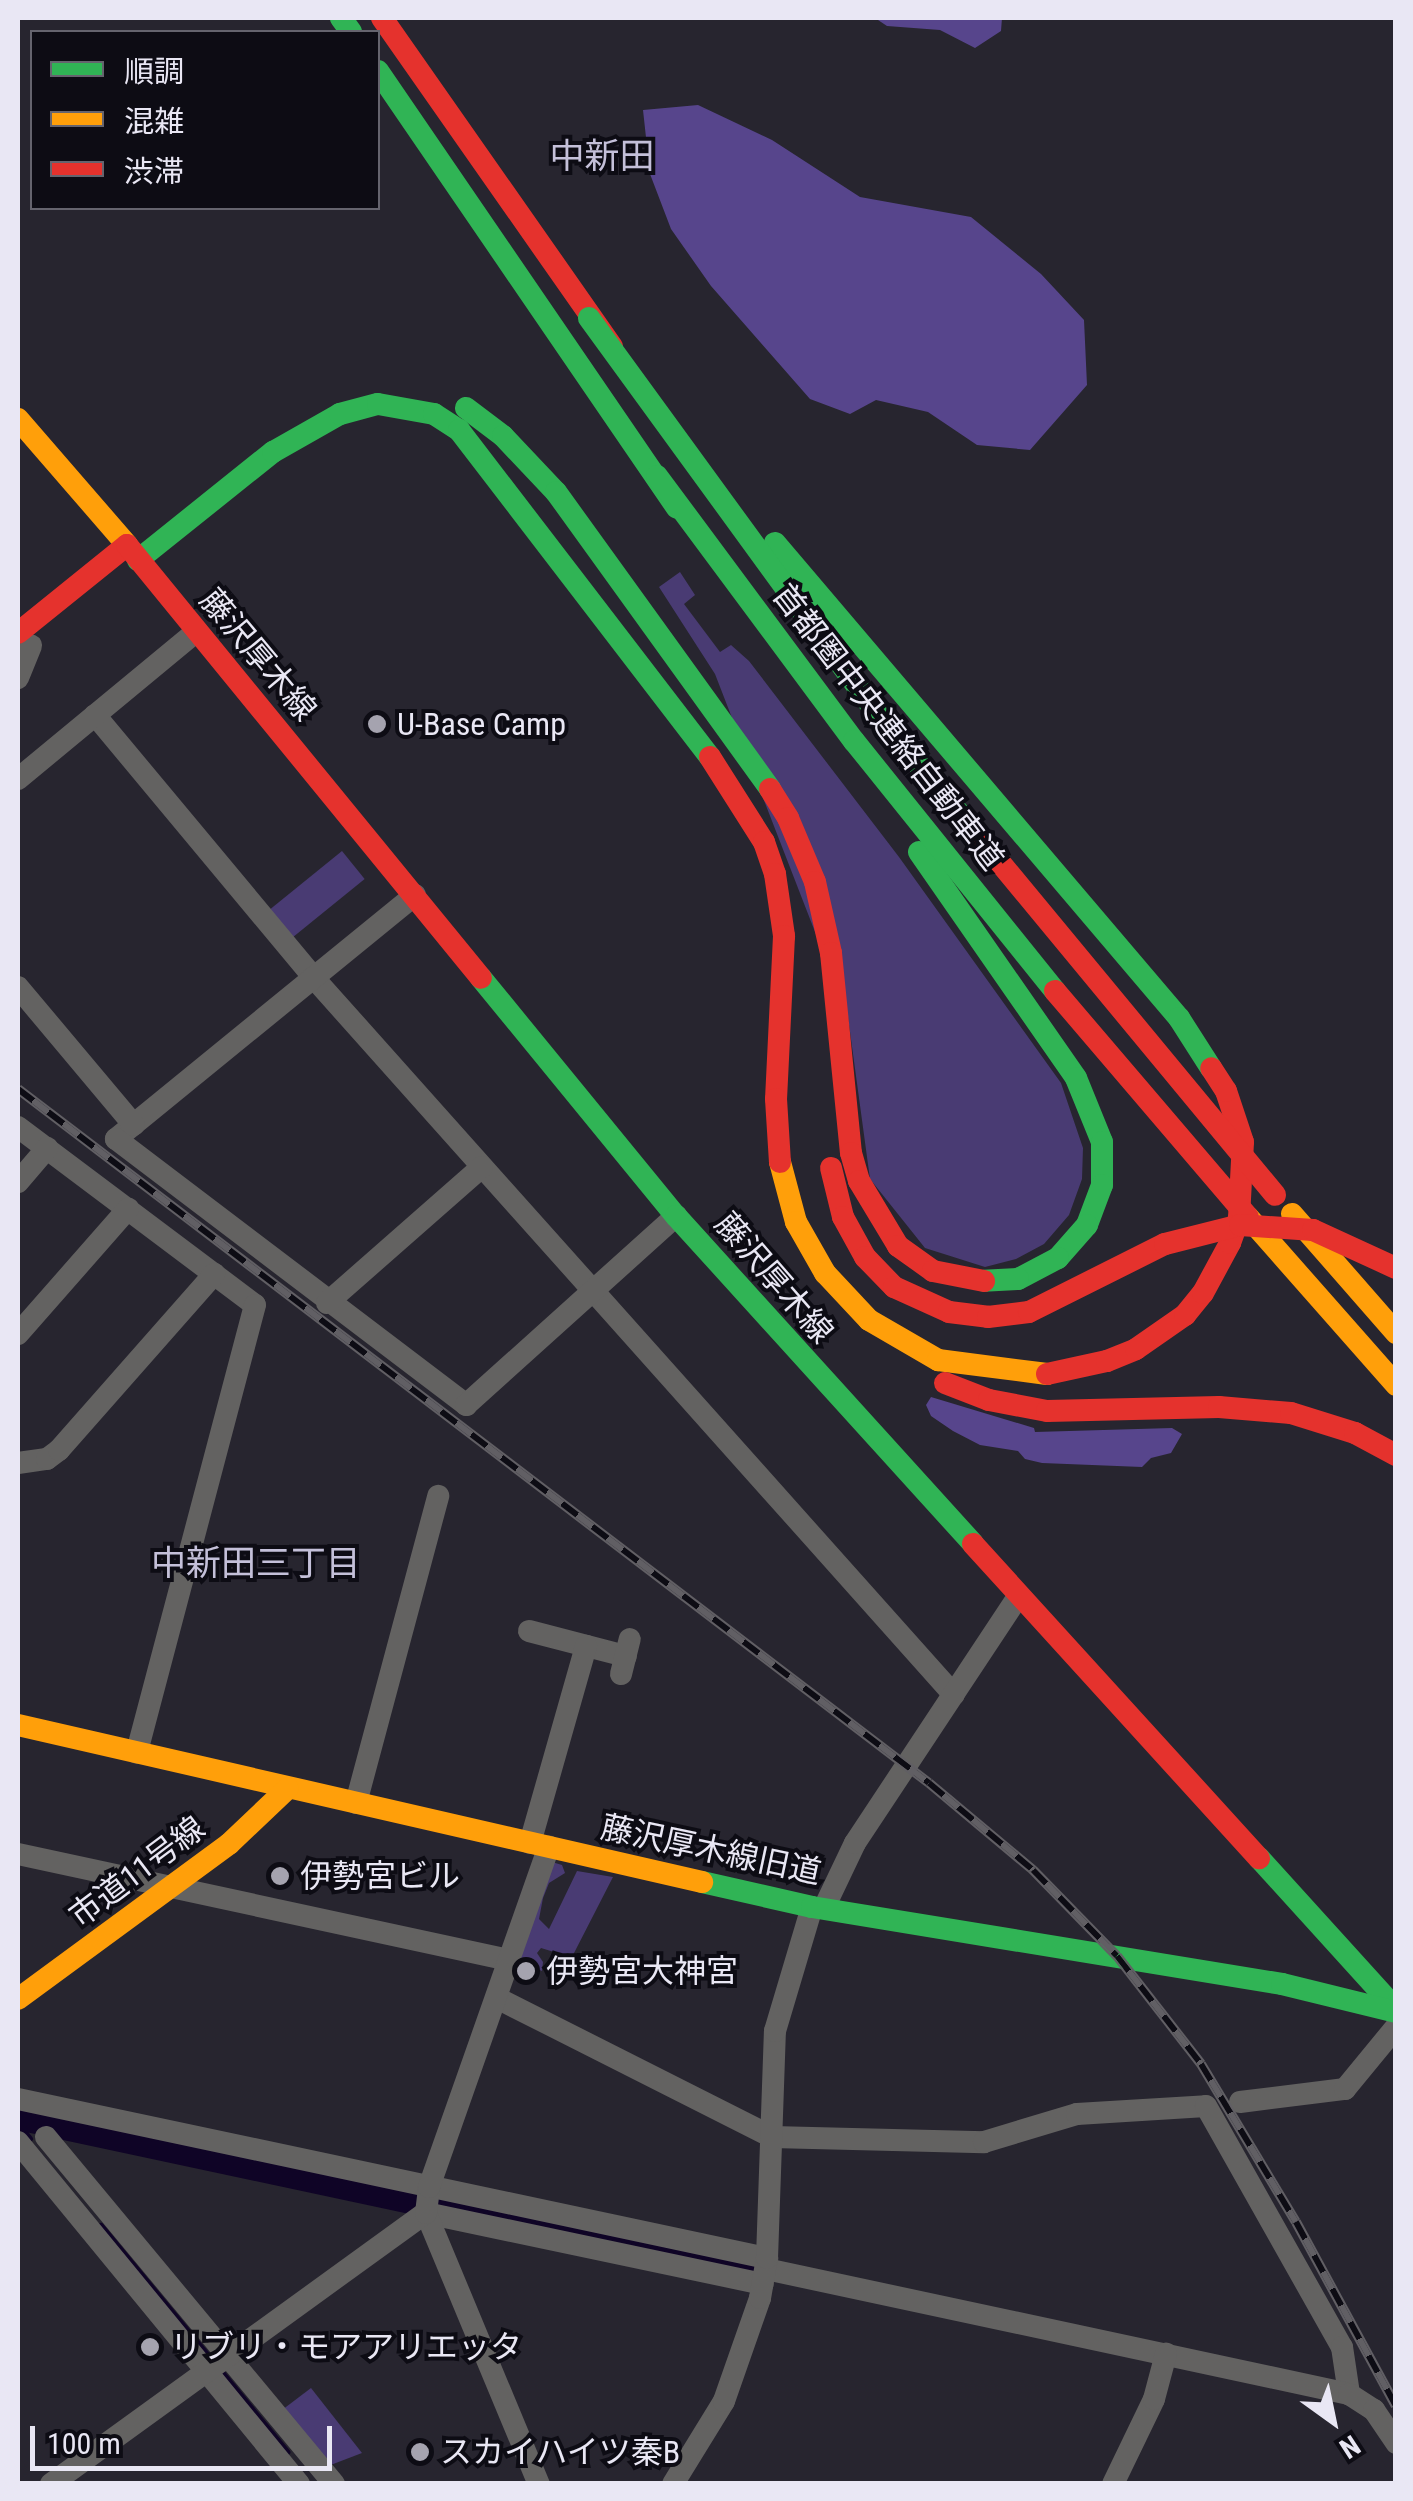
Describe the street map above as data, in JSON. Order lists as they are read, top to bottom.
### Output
{
  "streets": {
    "main road": [
      "藤沢厚木線",
      "首都圏中央連絡自動車道",
      "藤沢厚木線旧道",
      "市道11号線"
    ]
  },
  "crossings": [
    ["藤沢厚木線", "藤沢厚木線旧道"],
    ["藤沢厚木線旧道", "市道11号線"]
  ],
  "districts": ["中新田", "中新田三丁目"],
  "places": [
    "U-Base Camp",
    "伊勢宮ビル",
    "伊勢宮大神宮",
    "リブリ・モアアリエッタ",
    "スカイハイツ秦B"
  ],
  "legend": ["順調", "混雑", "渋滞"],
  "scale_bar": "100 m",
  "north": "bottom right"
}
